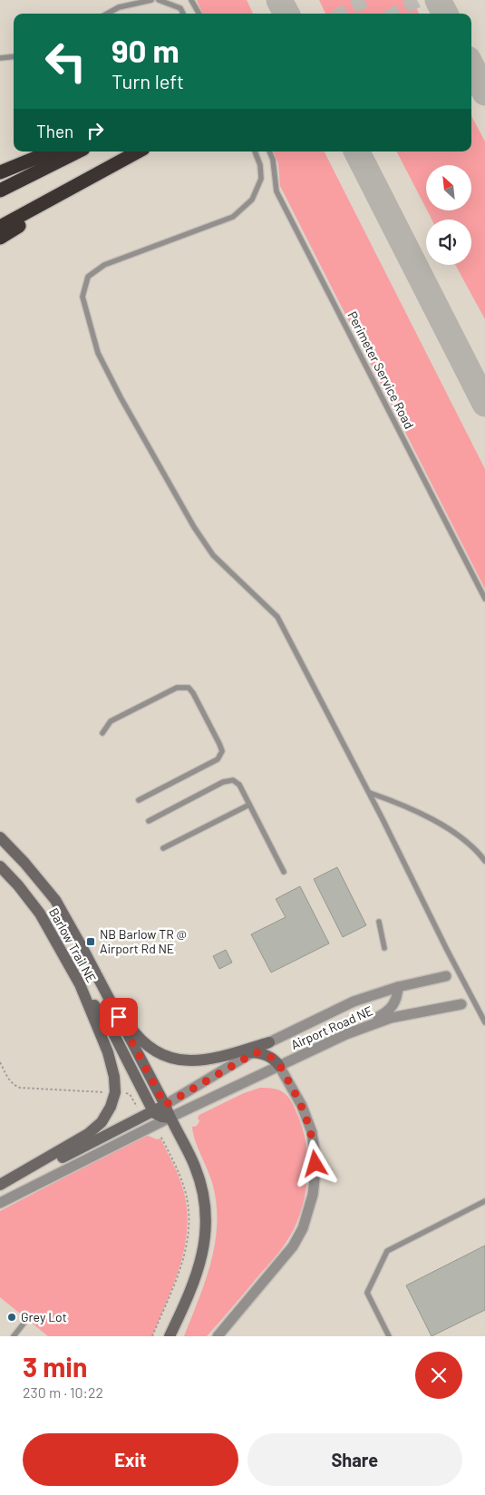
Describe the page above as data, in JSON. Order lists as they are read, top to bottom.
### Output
{
  "streets": {
    "main road": ["Barlow Trail NE"],
    "street": ["Airport Road NE"],
    "lane": ["Perimeter Service Road"]
  },
  "places": {
    "transit": ["NB Barlow TR @ Airport Rd NE"],
    "other": ["Grey Lot"]
  },
  "north": "top left",
  "page": {
    "turn": ["90 m", "Turn left"],
    "then": "Then",
    "heading": ["3 min", "230 m · 10:22"],
    "buttons": ["Exit", "Share"]
  }
}
